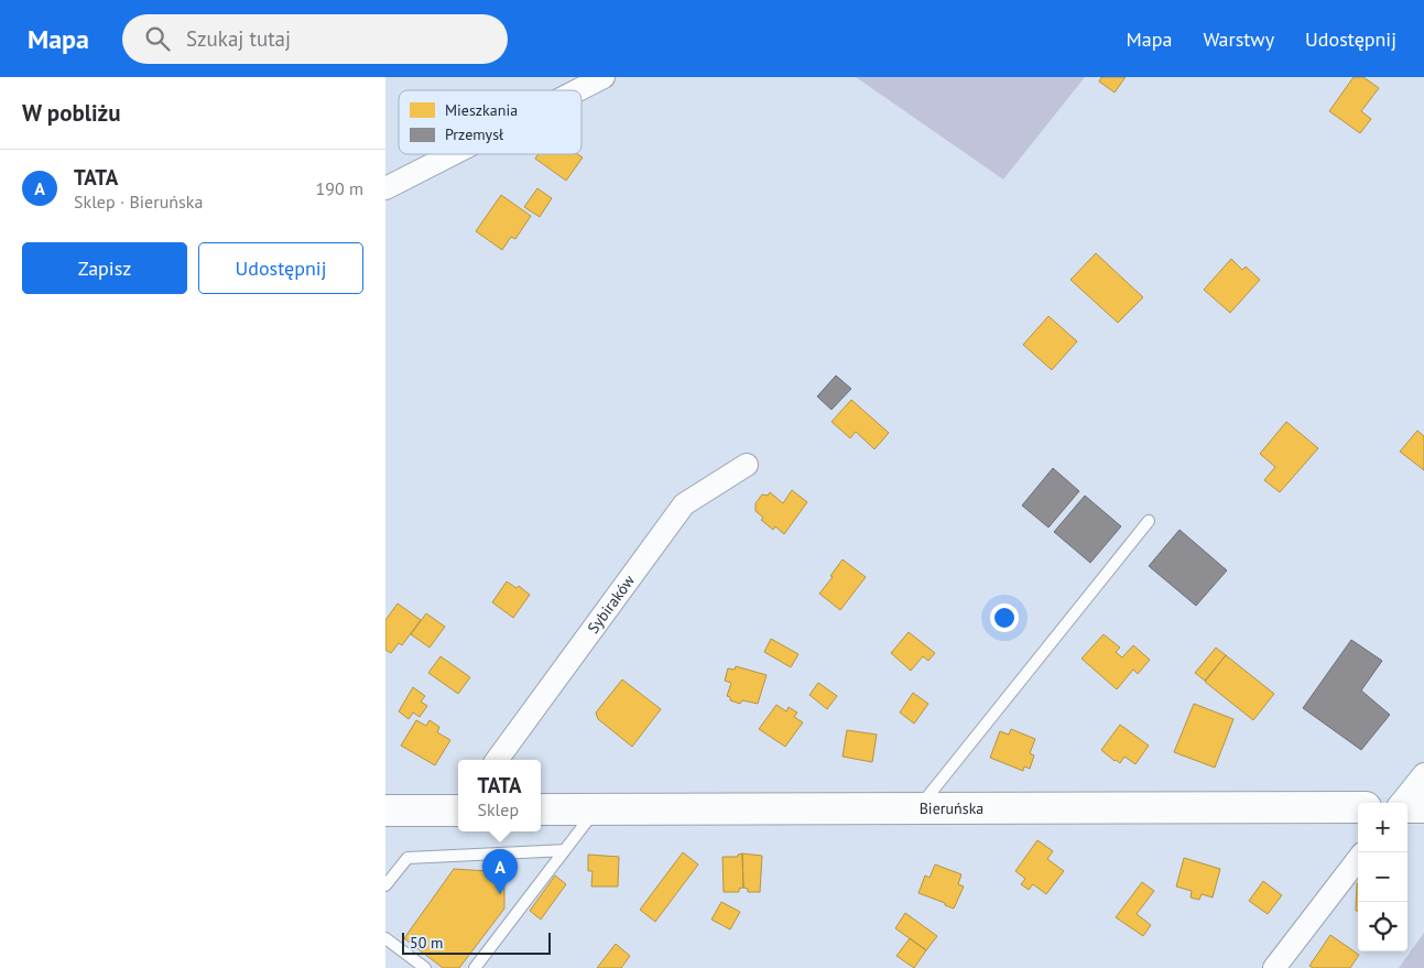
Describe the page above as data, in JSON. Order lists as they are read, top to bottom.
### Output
{
  "streets": {
    "main road": ["Bieruńska"],
    "street": ["Sybiraków"]
  },
  "legend": ["Mieszkania", "Przemysł"],
  "scale_bar": "50 m",
  "page": {
    "header": "Mapa",
    "search": "Szukaj tutaj",
    "nav": ["Mapa", "Warstwy", "Udostępnij"],
    "heading": "W pobliżu",
    "list": [
      {
        "mark": "A",
        "name": "TATA",
        "note": "Sklep · Bieruńska",
        "value": "190 m"
      }
    ],
    "buttons": ["Zapisz", "Udostępnij"],
    "popup": ["TATA", "Sklep"],
    "map_buttons": ["+", "−"],
    "pins": "A",
    "scale": "50 m"
  }
}
